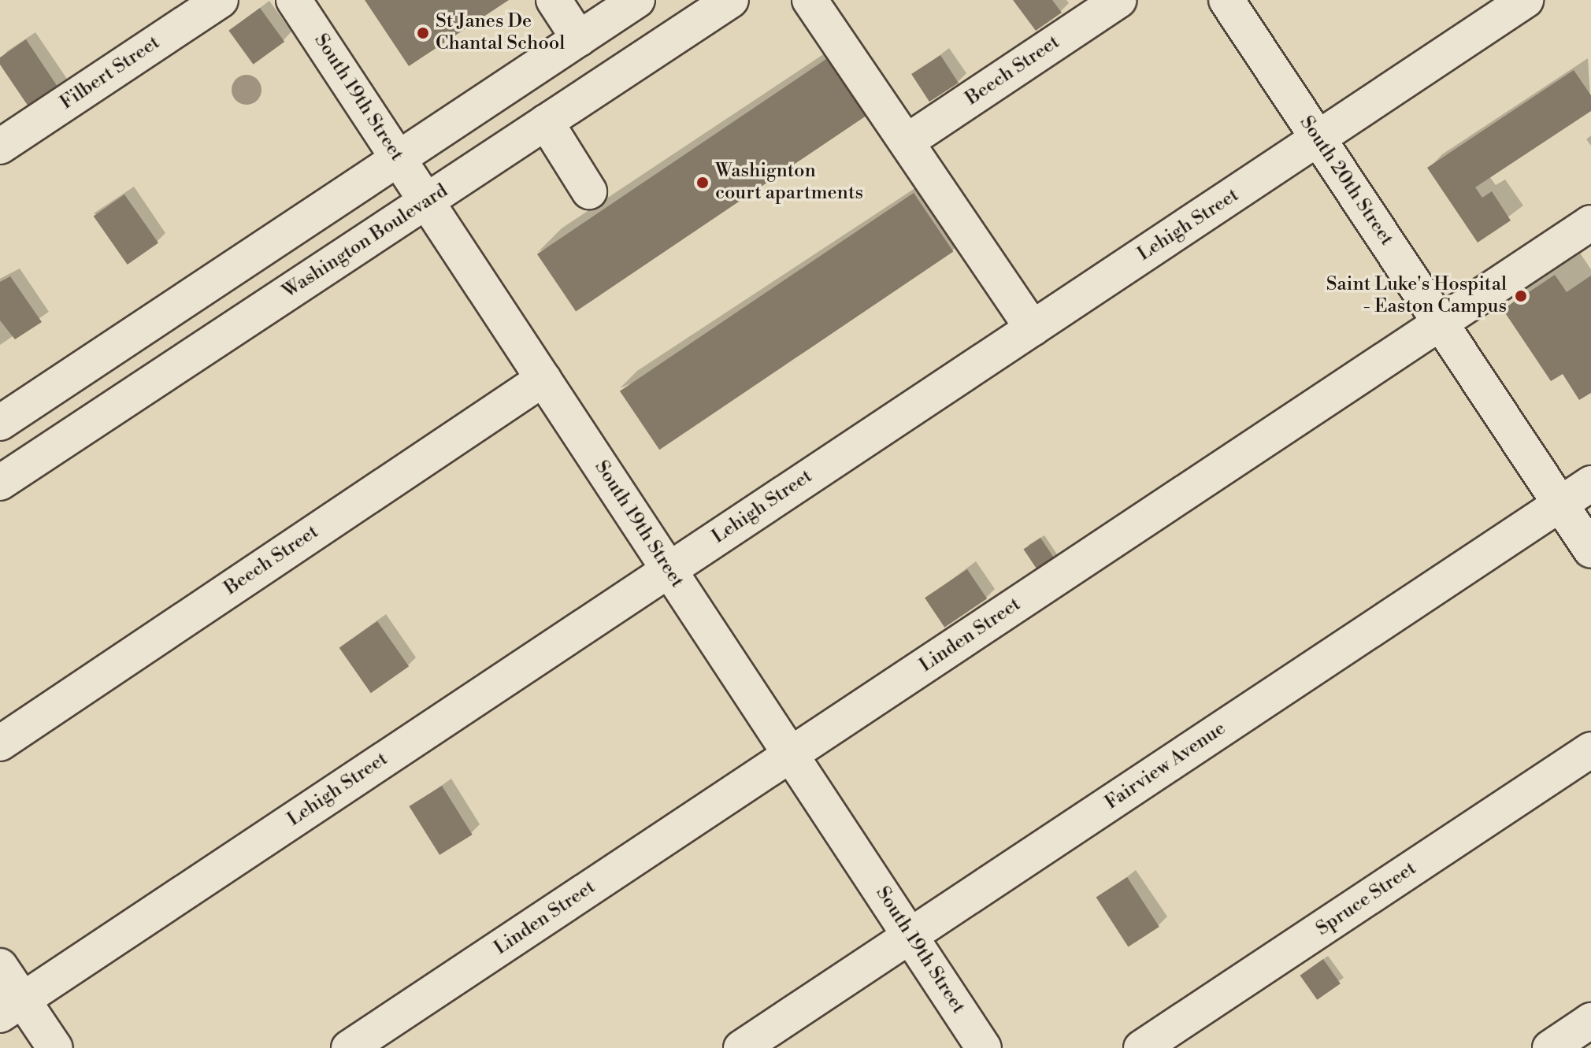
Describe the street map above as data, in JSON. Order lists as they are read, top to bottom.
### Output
{
  "streets": {
    "street": [
      "Beech Street",
      "Filbert Street",
      "South 19th Street",
      "South 20th Street",
      "Lehigh Street",
      "Washington Boulevard",
      "Linden Street",
      "Fairview Avenue",
      "Spruce Street"
    ]
  },
  "crossings": [
    ["Beech Street", "South 19th Street"],
    ["South 19th Street", "Lehigh Street"],
    ["South 19th Street", "Washington Boulevard"],
    ["South 19th Street", "Linden Street"],
    ["South 19th Street", "Fairview Avenue"],
    ["South 20th Street", "Lehigh Street"],
    ["South 20th Street", "Linden Street"],
    ["South 20th Street", "Fairview Avenue"]
  ],
  "places": ["St Janes De Chantal School", "Washignton court apartments", "Saint Luke's Hospital - Easton Campus"]
}
